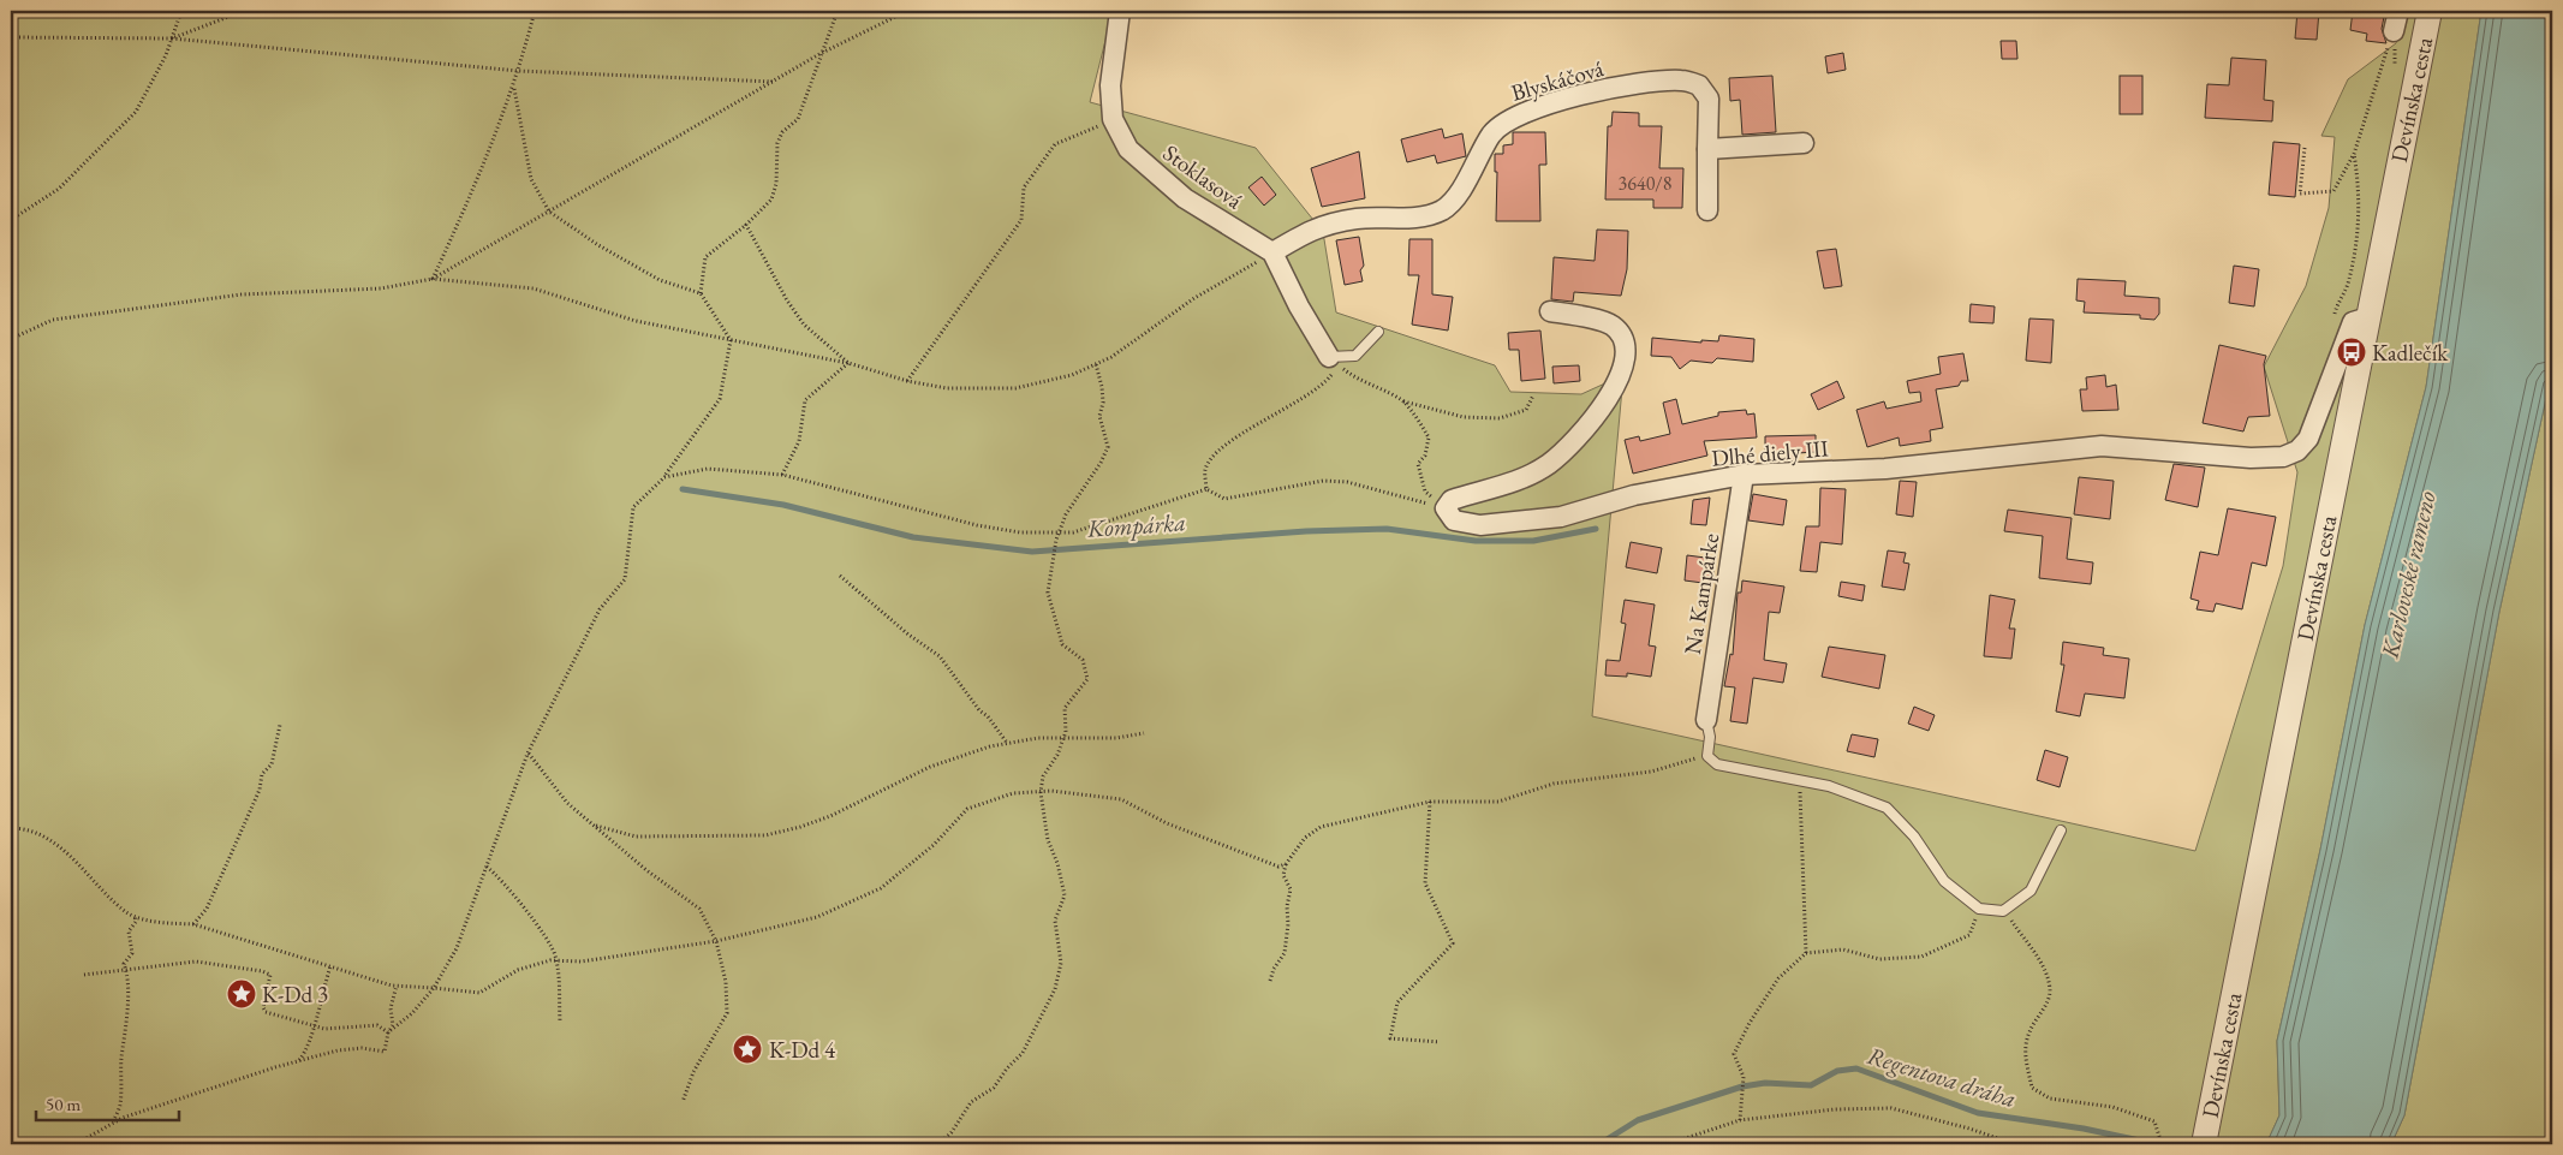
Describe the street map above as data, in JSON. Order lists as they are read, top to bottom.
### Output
{
  "streets": {
    "street": [
      "Blyskáčová",
      "Devínska cesta",
      "Stoklasová",
      "Dlhé diely III",
      "Na Kampárke"
    ]
  },
  "crossings": [
    ["Blyskáčová", "Stoklasová"],
    ["Devínska cesta", "Dlhé diely III"],
    ["Dlhé diely III", "Na Kampárke"]
  ],
  "water": ["Kompárka", "Karloveské rameno", "Regentova dráha"],
  "places": {
    "bus stop": ["Kadlečík"],
    "place": ["K-Dd 3", "K-Dd 4"]
  },
  "house_numbers": ["3640/8"],
  "scale_bar": "50 m"
}
